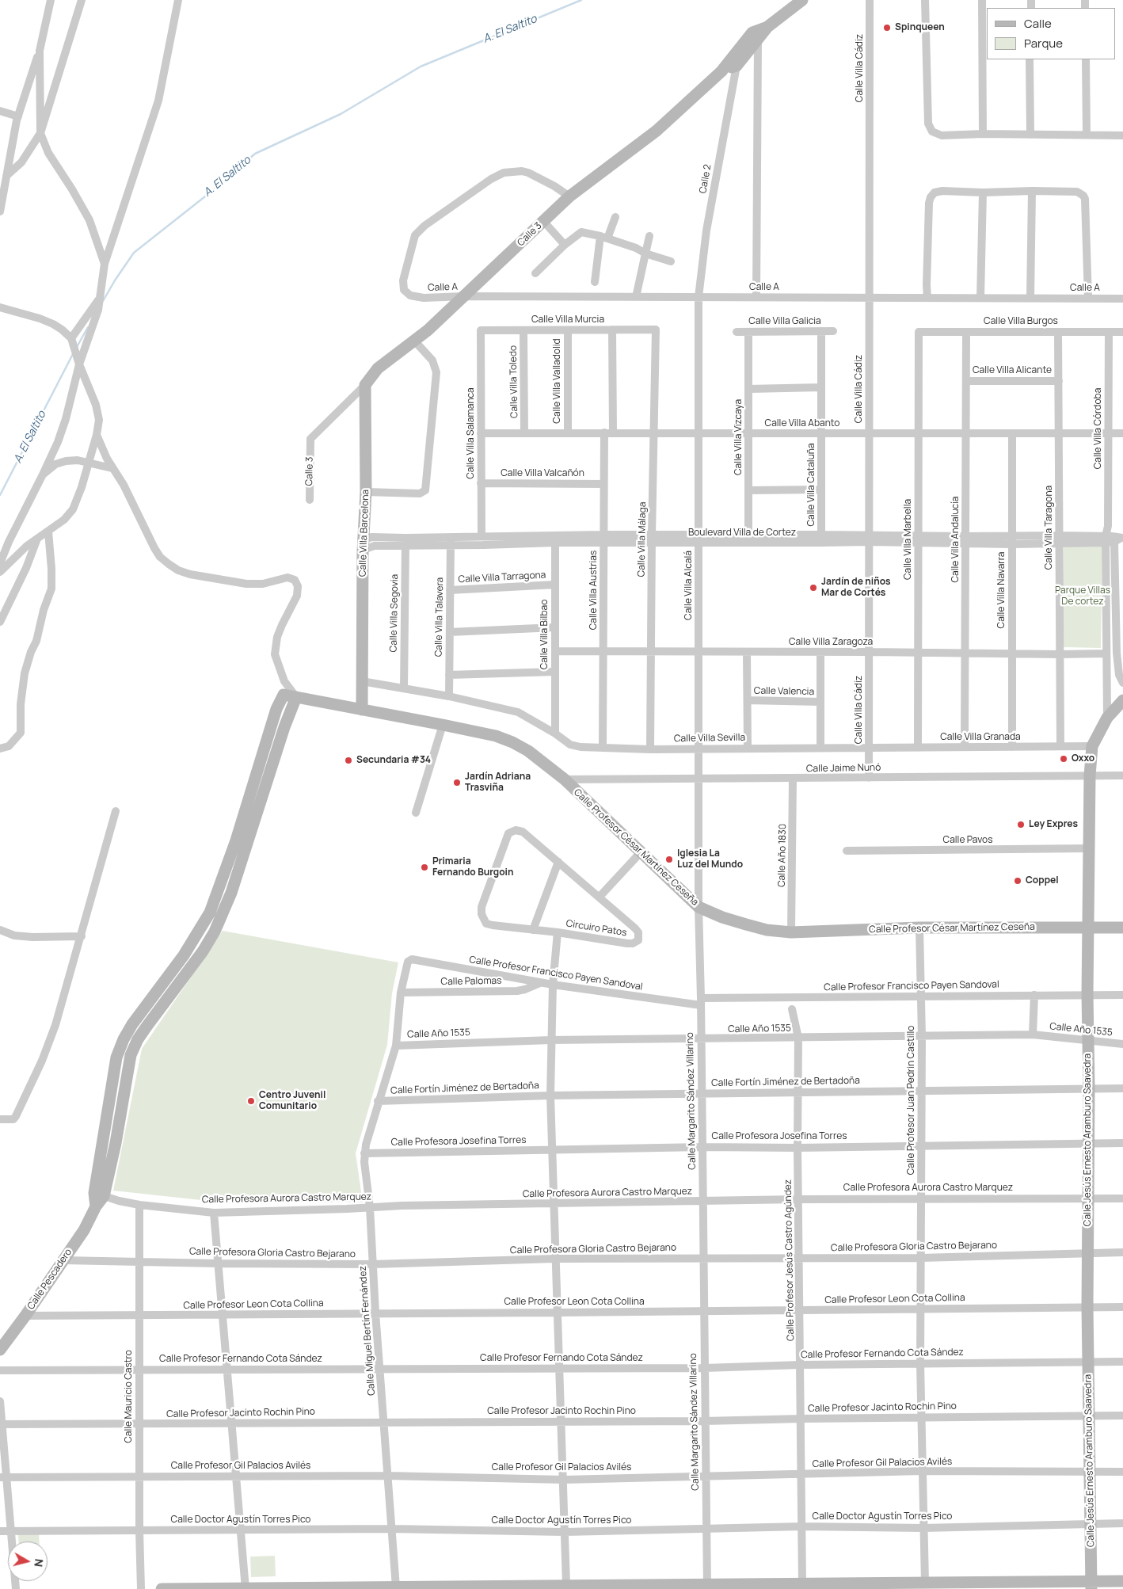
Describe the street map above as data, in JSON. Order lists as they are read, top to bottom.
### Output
{
  "streets": {
    "street": [
      "Calle Villa Cádiz",
      "Calle 2",
      "Calle 3",
      "Calle A",
      "Calle Villa Murcia",
      "Calle Villa Galicia",
      "Calle Villa Burgos",
      "Calle Villa Alicante",
      "Calle Villa Valladolid",
      "Calle Villa Toledo",
      "Calle Villa Abanto",
      "Calle Villa Córdoba",
      "Calle Villa Salamanca",
      "Calle Villa Vizcaya",
      "Calle Villa Valcañón",
      "Calle Villa Cataluña",
      "Calle Villa Taragona",
      "Calle Villa Barcelona",
      "Boulevard Villa de Cortez",
      "Calle Villa Málaga",
      "Calle Villa Marbella",
      "Calle Villa Andalucía",
      "Calle Villa Tarragona",
      "Calle Villa Alcalá",
      "Calle Villa Austrias",
      "Calle Villa Navarra",
      "Calle Villa Segovia",
      "Calle Villa Talavera",
      "Calle Villa Bilbao",
      "Calle Villa Zaragoza",
      "Calle Valencia",
      "Calle Villa Granada",
      "Calle Villa Sevilla",
      "Calle Jaime Nunó",
      "Calle Pavos",
      "Calle Profesor César Martínez Ceseña",
      "Calle Año 1830",
      "Circuiro Patos",
      "Calle Profesor Francisco Payen Sandoval",
      "Calle Palomas",
      "Calle Año 1535",
      "Calle Fortín Jiménez de Bertadoña",
      "Calle Profesor Juan Pedrin Castillo",
      "Calle Margarito Sández Villarino",
      "Calle Profesora Josefina Torres",
      "Calle Jesús Ernesto Aramburo Saavedra",
      "Calle Profesora Aurora Castro Marquez",
      "Calle Profesora Gloria Castro Bejarano",
      "Calle Profesor Jesús Castro Agúndez",
      "Calle Pescadero",
      "Calle Profesor Leon Cota Collina",
      "Calle Miguel Bertín Fernández",
      "Calle Profesor Fernando Cota Sández",
      "Calle Mauricio Castro",
      "Calle Profesor Jacinto Rochin Pino",
      "Calle Profesor Gil Palacios Avilés",
      "Calle Doctor Agustín Torres Pico"
    ]
  },
  "crossings": [
    ["Calle Villa Cádiz", "Calle A"],
    ["Calle Villa Cádiz", "Calle Villa Abanto"],
    ["Calle Villa Cádiz", "Boulevard Villa de Cortez"],
    ["Calle Villa Cádiz", "Calle Villa Zaragoza"],
    ["Calle Villa Cádiz", "Calle Villa Granada"],
    ["Calle Villa Cádiz", "Calle Villa Sevilla"],
    ["Calle Villa Cádiz", "Calle Jaime Nunó"],
    ["Calle 2", "Calle A"],
    ["Calle 2", "Calle Villa Alcalá"],
    ["Calle 3", "Calle A"],
    ["Calle 3", "Calle Villa Barcelona"],
    ["Calle A", "Calle Villa Alcalá"],
    ["Calle Villa Murcia", "Calle Villa Valladolid"],
    ["Calle Villa Murcia", "Calle Villa Toledo"],
    ["Calle Villa Murcia", "Calle Villa Salamanca"],
    ["Calle Villa Murcia", "Calle Villa Málaga"],
    ["Calle Villa Murcia", "Calle Villa Austrias"],
    ["Calle Villa Galicia", "Calle Villa Vizcaya"],
    ["Calle Villa Galicia", "Calle Villa Cataluña"],
    ["Calle Villa Burgos", "Calle Villa Córdoba"],
    ["Calle Villa Burgos", "Calle Villa Taragona"],
    ["Calle Villa Burgos", "Calle Villa Marbella"],
    ["Calle Villa Burgos", "Calle Villa Andalucía"],
    ["Calle Villa Alicante", "Calle Villa Taragona"],
    ["Calle Villa Alicante", "Calle Villa Andalucía"],
    ["Calle Villa Valladolid", "Calle Villa Abanto"],
    ["Calle Villa Toledo", "Calle Villa Abanto"],
    ["Calle Villa Abanto", "Calle Villa Córdoba"],
    ["Calle Villa Abanto", "Calle Villa Salamanca"],
    ["Calle Villa Abanto", "Calle Villa Vizcaya"],
    ["Calle Villa Abanto", "Calle Villa Cataluña"],
    ["Calle Villa Abanto", "Calle Villa Taragona"],
    ["Calle Villa Abanto", "Calle Villa Málaga"],
    ["Calle Villa Abanto", "Calle Villa Marbella"],
    ["Calle Villa Abanto", "Calle Villa Andalucía"],
    ["Calle Villa Abanto", "Calle Villa Alcalá"],
    ["Calle Villa Abanto", "Calle Villa Austrias"],
    ["Calle Villa Abanto", "Calle Villa Navarra"],
    ["Calle Villa Córdoba", "Boulevard Villa de Cortez"],
    ["Calle Villa Salamanca", "Calle Villa Valcañón"],
    ["Calle Villa Salamanca", "Boulevard Villa de Cortez"],
    ["Calle Villa Vizcaya", "Boulevard Villa de Cortez"],
    ["Calle Villa Valcañón", "Calle Villa Austrias"],
    ["Calle Villa Cataluña", "Boulevard Villa de Cortez"],
    ["Calle Villa Taragona", "Boulevard Villa de Cortez"],
    ["Calle Villa Taragona", "Calle Villa Zaragoza"],
    ["Calle Villa Taragona", "Calle Villa Granada"],
    ["Calle Villa Barcelona", "Boulevard Villa de Cortez"],
    ["Calle Villa Barcelona", "Calle Profesor César Martínez Ceseña"],
    ["Boulevard Villa de Cortez", "Calle Villa Málaga"],
    ["Boulevard Villa de Cortez", "Calle Villa Marbella"],
    ["Boulevard Villa de Cortez", "Calle Villa Andalucía"],
    ["Boulevard Villa de Cortez", "Calle Villa Alcalá"],
    ["Boulevard Villa de Cortez", "Calle Villa Austrias"],
    ["Boulevard Villa de Cortez", "Calle Villa Navarra"],
    ["Boulevard Villa de Cortez", "Calle Villa Segovia"],
    ["Boulevard Villa de Cortez", "Calle Villa Talavera"],
    ["Boulevard Villa de Cortez", "Calle Villa Bilbao"],
    ["Calle Villa Málaga", "Calle Villa Zaragoza"],
    ["Calle Villa Málaga", "Calle Villa Sevilla"],
    ["Calle Villa Marbella", "Calle Villa Zaragoza"],
    ["Calle Villa Marbella", "Calle Villa Granada"],
    ["Calle Villa Andalucía", "Calle Villa Zaragoza"],
    ["Calle Villa Andalucía", "Calle Villa Granada"],
    ["Calle Villa Tarragona", "Calle Villa Talavera"],
    ["Calle Villa Tarragona", "Calle Villa Bilbao"],
    ["Calle Villa Alcalá", "Calle Villa Zaragoza"],
    ["Calle Villa Alcalá", "Calle Villa Sevilla"],
    ["Calle Villa Alcalá", "Calle Jaime Nunó"],
    ["Calle Villa Alcalá", "Calle Margarito Sández Villarino"],
    ["Calle Villa Austrias", "Calle Villa Zaragoza"],
    ["Calle Villa Austrias", "Calle Villa Sevilla"],
    ["Calle Villa Navarra", "Calle Villa Zaragoza"],
    ["Calle Villa Navarra", "Calle Villa Granada"],
    ["Calle Villa Bilbao", "Calle Villa Zaragoza"],
    ["Calle Villa Bilbao", "Calle Villa Sevilla"],
    ["Calle Villa Granada", "Calle Villa Sevilla"],
    ["Calle Villa Granada", "Calle Jesús Ernesto Aramburo Saavedra"],
    ["Calle Jaime Nunó", "Calle Profesor César Martínez Ceseña"],
    ["Calle Jaime Nunó", "Calle Año 1830"],
    ["Calle Jaime Nunó", "Calle Margarito Sández Villarino"],
    ["Calle Jaime Nunó", "Calle Jesús Ernesto Aramburo Saavedra"],
    ["Calle Pavos", "Calle Jesús Ernesto Aramburo Saavedra"],
    ["Calle Profesor César Martínez Ceseña", "Calle Año 1830"],
    ["Calle Profesor César Martínez Ceseña", "Calle Profesor Juan Pedrin Castillo"],
    ["Calle Profesor César Martínez Ceseña", "Calle Margarito Sández Villarino"],
    ["Calle Profesor César Martínez Ceseña", "Calle Jesús Ernesto Aramburo Saavedra"],
    ["Calle Profesor Francisco Payen Sandoval", "Calle Palomas"],
    ["Calle Profesor Francisco Payen Sandoval", "Calle Profesor Juan Pedrin Castillo"],
    ["Calle Profesor Francisco Payen Sandoval", "Calle Margarito Sández Villarino"],
    ["Calle Profesor Francisco Payen Sandoval", "Calle Jesús Ernesto Aramburo Saavedra"],
    ["Calle Profesor Francisco Payen Sandoval", "Calle Miguel Bertín Fernández"],
    ["Calle Palomas", "Calle Miguel Bertín Fernández"],
    ["Calle Año 1535", "Calle Profesor Juan Pedrin Castillo"],
    ["Calle Año 1535", "Calle Margarito Sández Villarino"],
    ["Calle Año 1535", "Calle Jesús Ernesto Aramburo Saavedra"],
    ["Calle Año 1535", "Calle Profesor Jesús Castro Agúndez"],
    ["Calle Año 1535", "Calle Miguel Bertín Fernández"],
    ["Calle Fortín Jiménez de Bertadoña", "Calle Profesor Juan Pedrin Castillo"],
    ["Calle Fortín Jiménez de Bertadoña", "Calle Margarito Sández Villarino"],
    ["Calle Fortín Jiménez de Bertadoña", "Calle Jesús Ernesto Aramburo Saavedra"],
    ["Calle Fortín Jiménez de Bertadoña", "Calle Profesor Jesús Castro Agúndez"],
    ["Calle Fortín Jiménez de Bertadoña", "Calle Miguel Bertín Fernández"],
    ["Calle Profesor Juan Pedrin Castillo", "Calle Profesora Josefina Torres"],
    ["Calle Profesor Juan Pedrin Castillo", "Calle Profesora Aurora Castro Marquez"],
    ["Calle Profesor Juan Pedrin Castillo", "Calle Profesora Gloria Castro Bejarano"],
    ["Calle Profesor Juan Pedrin Castillo", "Calle Profesor Leon Cota Collina"],
    ["Calle Profesor Juan Pedrin Castillo", "Calle Profesor Fernando Cota Sández"],
    ["Calle Profesor Juan Pedrin Castillo", "Calle Profesor Jacinto Rochin Pino"],
    ["Calle Profesor Juan Pedrin Castillo", "Calle Profesor Gil Palacios Avilés"],
    ["Calle Profesor Juan Pedrin Castillo", "Calle Doctor Agustín Torres Pico"],
    ["Calle Margarito Sández Villarino", "Calle Profesora Josefina Torres"],
    ["Calle Margarito Sández Villarino", "Calle Profesora Aurora Castro Marquez"],
    ["Calle Margarito Sández Villarino", "Calle Profesora Gloria Castro Bejarano"],
    ["Calle Margarito Sández Villarino", "Calle Profesor Leon Cota Collina"],
    ["Calle Margarito Sández Villarino", "Calle Profesor Fernando Cota Sández"],
    ["Calle Margarito Sández Villarino", "Calle Profesor Jacinto Rochin Pino"],
    ["Calle Margarito Sández Villarino", "Calle Profesor Gil Palacios Avilés"],
    ["Calle Margarito Sández Villarino", "Calle Doctor Agustín Torres Pico"],
    ["Calle Profesora Josefina Torres", "Calle Jesús Ernesto Aramburo Saavedra"],
    ["Calle Profesora Josefina Torres", "Calle Profesor Jesús Castro Agúndez"],
    ["Calle Profesora Josefina Torres", "Calle Miguel Bertín Fernández"],
    ["Calle Jesús Ernesto Aramburo Saavedra", "Calle Profesora Aurora Castro Marquez"],
    ["Calle Jesús Ernesto Aramburo Saavedra", "Calle Profesora Gloria Castro Bejarano"],
    ["Calle Jesús Ernesto Aramburo Saavedra", "Calle Profesor Leon Cota Collina"],
    ["Calle Jesús Ernesto Aramburo Saavedra", "Calle Profesor Fernando Cota Sández"],
    ["Calle Jesús Ernesto Aramburo Saavedra", "Calle Profesor Jacinto Rochin Pino"],
    ["Calle Jesús Ernesto Aramburo Saavedra", "Calle Profesor Gil Palacios Avilés"],
    ["Calle Jesús Ernesto Aramburo Saavedra", "Calle Doctor Agustín Torres Pico"],
    ["Calle Profesora Aurora Castro Marquez", "Calle Profesor Jesús Castro Agúndez"],
    ["Calle Profesora Aurora Castro Marquez", "Calle Pescadero"],
    ["Calle Profesora Aurora Castro Marquez", "Calle Miguel Bertín Fernández"],
    ["Calle Profesora Aurora Castro Marquez", "Calle Mauricio Castro"],
    ["Calle Profesora Gloria Castro Bejarano", "Calle Profesor Jesús Castro Agúndez"],
    ["Calle Profesora Gloria Castro Bejarano", "Calle Pescadero"],
    ["Calle Profesora Gloria Castro Bejarano", "Calle Miguel Bertín Fernández"],
    ["Calle Profesora Gloria Castro Bejarano", "Calle Mauricio Castro"],
    ["Calle Profesor Jesús Castro Agúndez", "Calle Profesor Leon Cota Collina"],
    ["Calle Profesor Jesús Castro Agúndez", "Calle Profesor Fernando Cota Sández"],
    ["Calle Profesor Jesús Castro Agúndez", "Calle Profesor Jacinto Rochin Pino"],
    ["Calle Profesor Jesús Castro Agúndez", "Calle Profesor Gil Palacios Avilés"],
    ["Calle Profesor Jesús Castro Agúndez", "Calle Doctor Agustín Torres Pico"],
    ["Calle Pescadero", "Calle Profesor Leon Cota Collina"],
    ["Calle Profesor Leon Cota Collina", "Calle Miguel Bertín Fernández"],
    ["Calle Profesor Leon Cota Collina", "Calle Mauricio Castro"],
    ["Calle Miguel Bertín Fernández", "Calle Profesor Fernando Cota Sández"],
    ["Calle Miguel Bertín Fernández", "Calle Profesor Jacinto Rochin Pino"],
    ["Calle Miguel Bertín Fernández", "Calle Profesor Gil Palacios Avilés"],
    ["Calle Miguel Bertín Fernández", "Calle Doctor Agustín Torres Pico"],
    ["Calle Profesor Fernando Cota Sández", "Calle Mauricio Castro"],
    ["Calle Mauricio Castro", "Calle Profesor Jacinto Rochin Pino"],
    ["Calle Mauricio Castro", "Calle Profesor Gil Palacios Avilés"],
    ["Calle Mauricio Castro", "Calle Doctor Agustín Torres Pico"]
  ],
  "water": ["A. El Saltito"],
  "parks": ["Parque Villas De cortez"],
  "places": [
    "Spinqueen",
    "Jardín de niños Mar de Cortés",
    "Oxxo",
    "Secundaria #34",
    "Jardín Adriana Trasviña",
    "Ley Expres",
    "Iglesia La Luz del Mundo",
    "Primaria Fernando Burgoin",
    "Coppel",
    "Centro Juvenil Comunitario"
  ],
  "legend": ["Calle", "Parque"],
  "north": "right"
}
